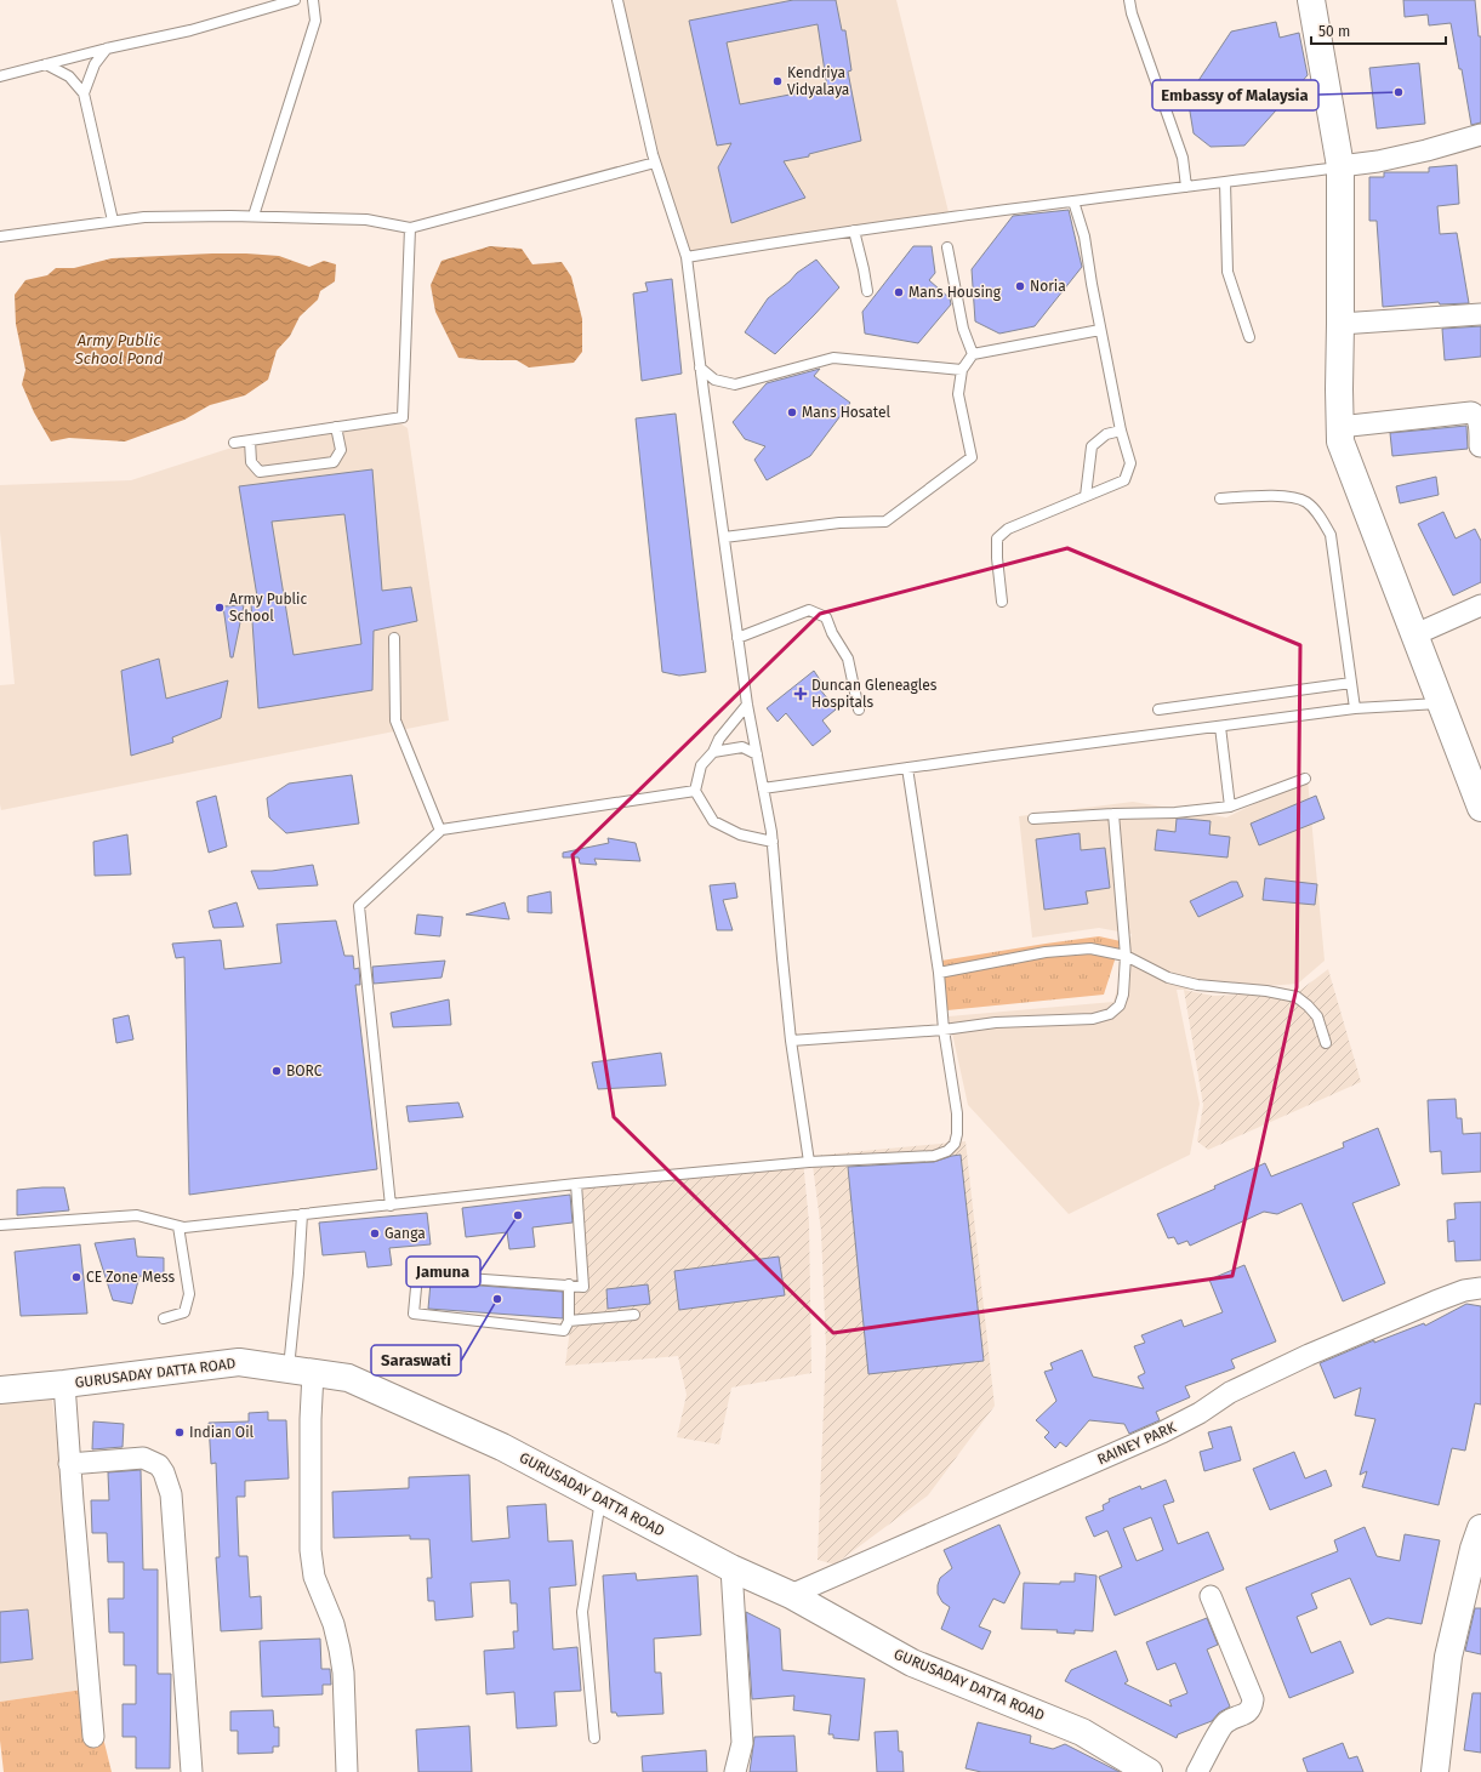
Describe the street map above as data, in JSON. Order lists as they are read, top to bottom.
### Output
{
  "streets": {
    "street": ["GURUSADAY DATTA ROAD", "RAINEY PARK"]
  },
  "crossings": [
    ["GURUSADAY DATTA ROAD", "RAINEY PARK"]
  ],
  "water": ["Army Public School Pond"],
  "places": {
    "other": [
      "Kendriya Vidyalaya",
      "Embassy of Malaysia",
      "Noria",
      "Mans Housing",
      "Mans Hosatel",
      "Army Public School",
      "BORC",
      "Jamuna",
      "Ganga",
      "CE Zone Mess",
      "Saraswati",
      "Indian Oil"
    ],
    "health": ["Duncan Gleneagles Hospitals"]
  },
  "scale_bar": "50 m"
}
